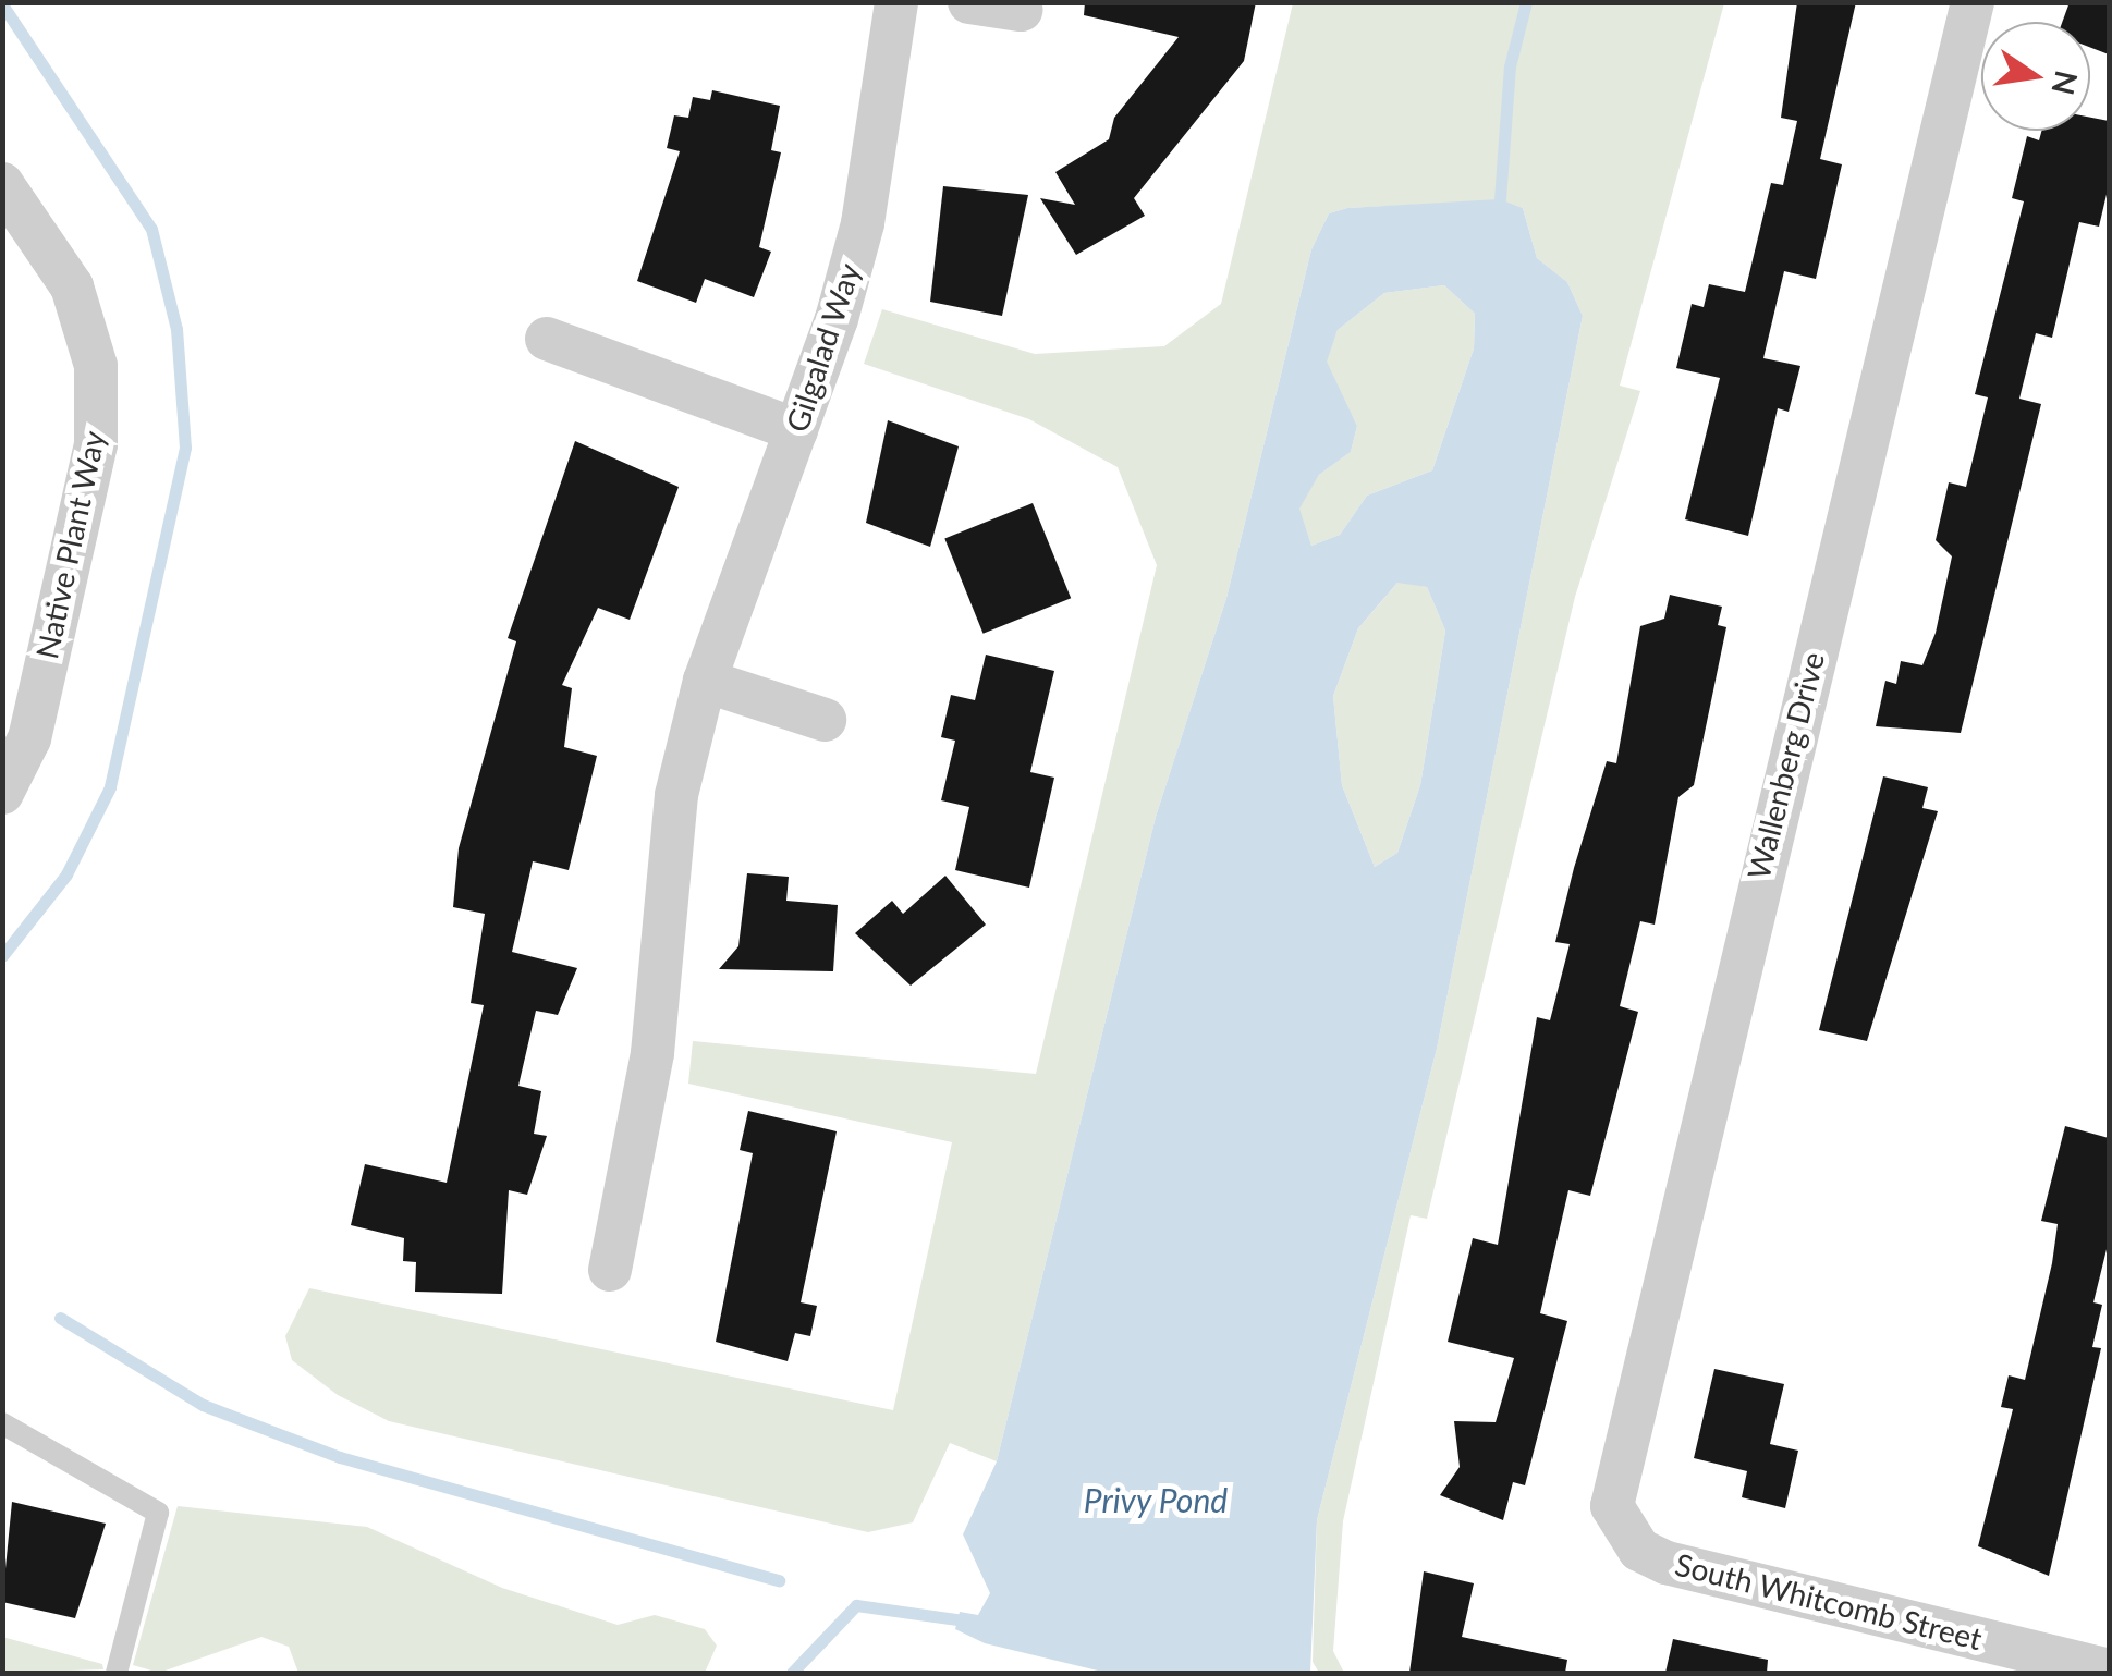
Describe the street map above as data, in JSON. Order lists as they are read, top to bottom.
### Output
{
  "streets": {
    "street": [
      "Gilgalad Way",
      "Native Plant Way",
      "Wallenberg Drive",
      "South Whitcomb Street"
    ]
  },
  "crossings": [
    ["Wallenberg Drive", "South Whitcomb Street"]
  ],
  "water": ["Privy Pond"],
  "north": "right"
}
